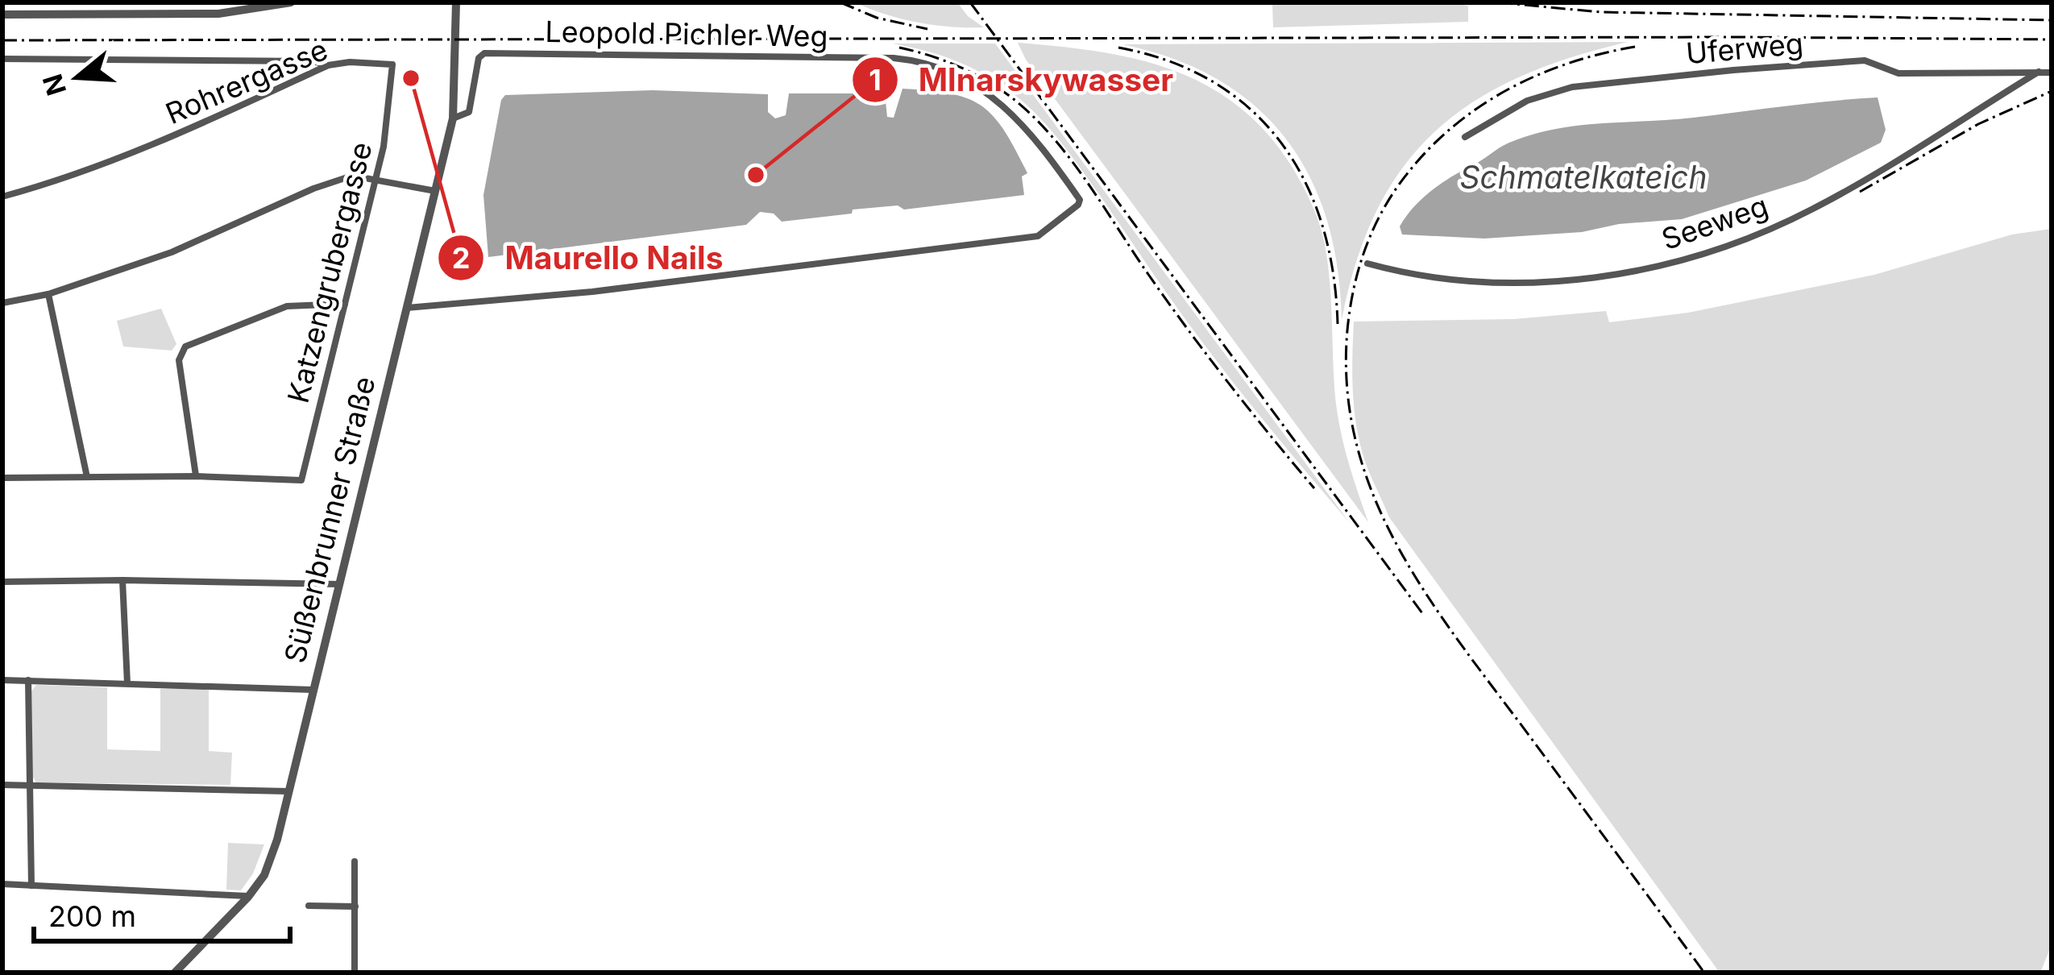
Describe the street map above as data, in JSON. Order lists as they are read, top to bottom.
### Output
{
  "streets": {
    "street": [
      "Leopold Pichler Weg",
      "Uferweg",
      "Rohrergasse",
      "Seeweg",
      "Katzengrubergasse",
      "Süßenbrunner Straße"
    ]
  },
  "crossings": [
    ["Leopold Pichler Weg", "Süßenbrunner Straße"],
    ["Uferweg", "Seeweg"],
    ["Rohrergasse", "Katzengrubergasse"]
  ],
  "water": ["Schmatelkateich"],
  "places": ["Maurello Nails", "Mlnarskywasser"],
  "scale_bar": "200 m",
  "north": "left"
}
